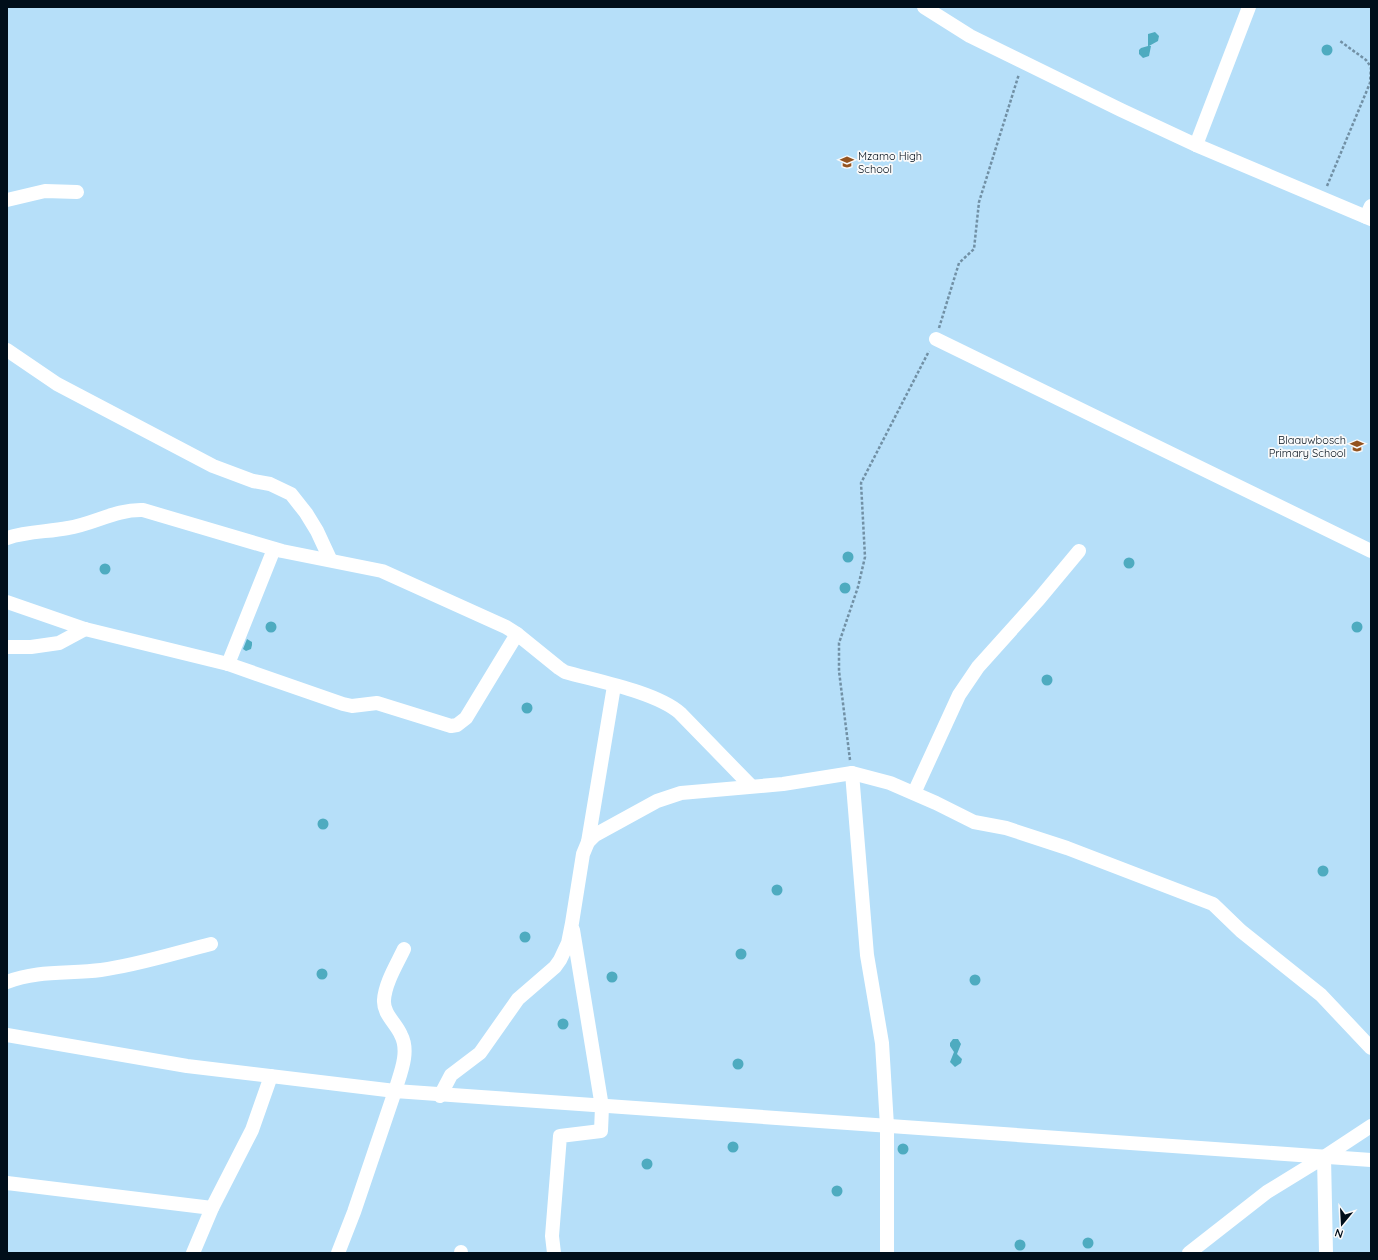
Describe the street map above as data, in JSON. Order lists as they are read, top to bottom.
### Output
{
  "places": {
    "school or university": ["Mzamo High School", "Blaauwbosch Primary School"]
  },
  "north": "bottom"
}
